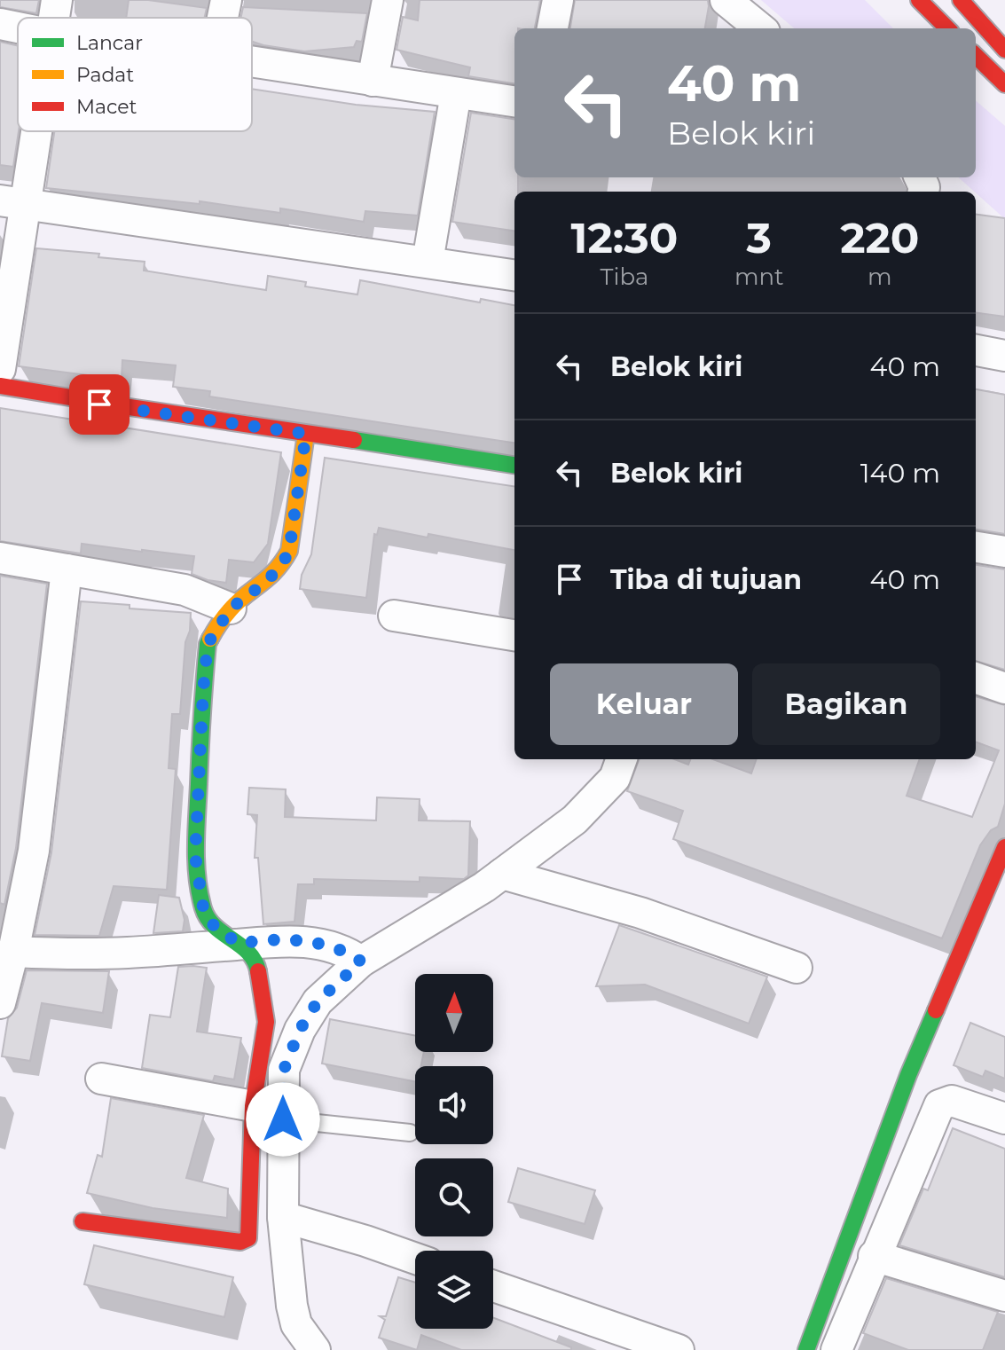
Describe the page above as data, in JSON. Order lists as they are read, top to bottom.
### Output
{
  "legend": ["Lancar", "Padat", "Macet"],
  "north": "top",
  "page": {
    "turn": ["40 m", "Belok kiri"],
    "eta": [
      "12:30",
      "Tiba",
      "3",
      "mnt",
      "220",
      "m"
    ],
    "list": [
      {
        "name": "Belok kiri",
        "value": "40 m"
      },
      {
        "name": "Belok kiri",
        "value": "140 m"
      },
      {
        "name": "Tiba di tujuan",
        "value": "40 m"
      }
    ],
    "buttons": ["Keluar", "Bagikan"]
  }
}
